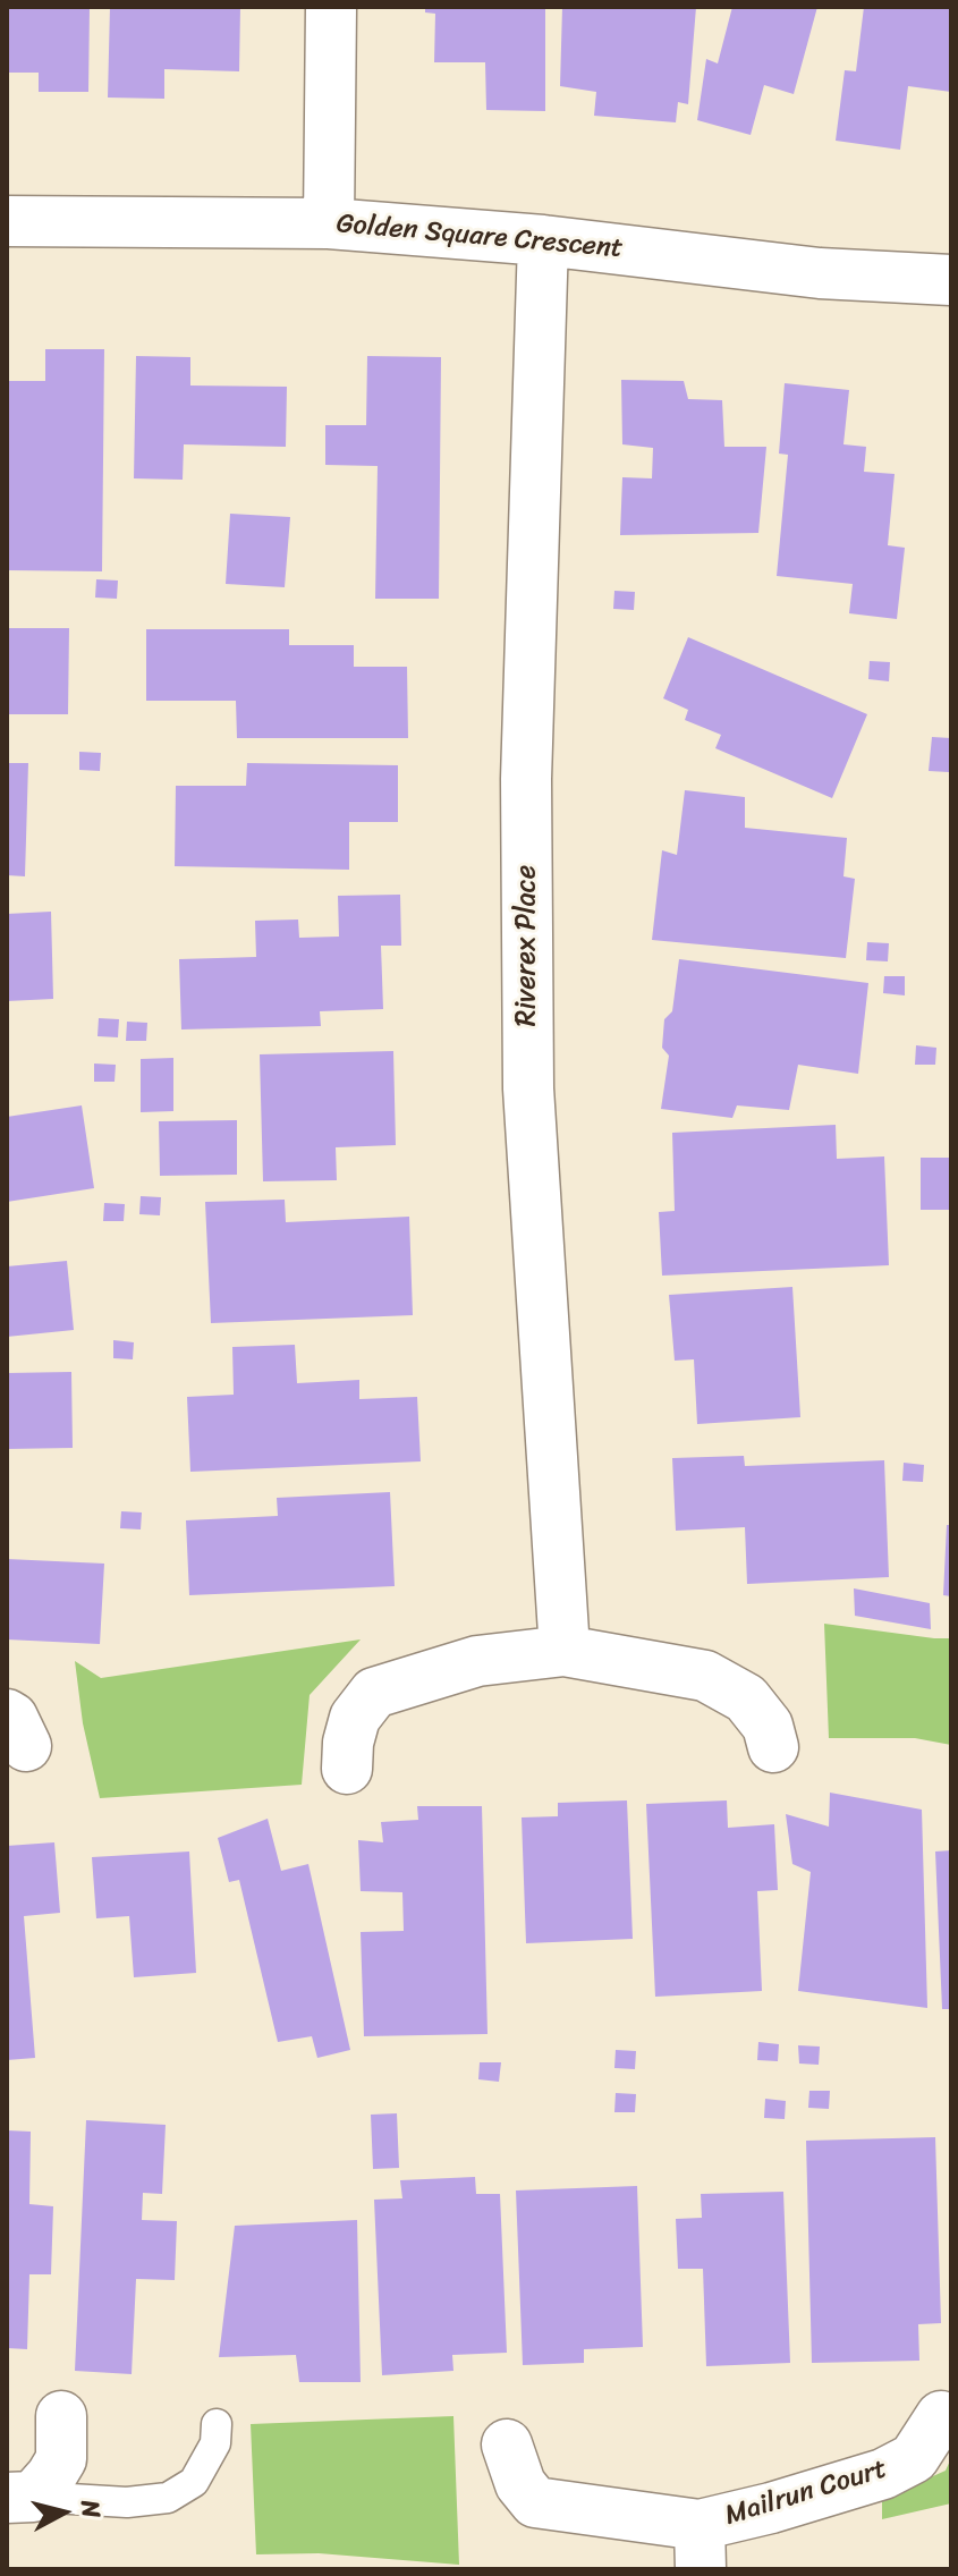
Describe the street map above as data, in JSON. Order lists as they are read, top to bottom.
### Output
{
  "streets": {
    "street": ["Golden Square Crescent", "Riverex Place", "Mailrun Court"]
  },
  "crossings": [
    ["Golden Square Crescent", "Riverex Place"]
  ],
  "north": "right"
}
